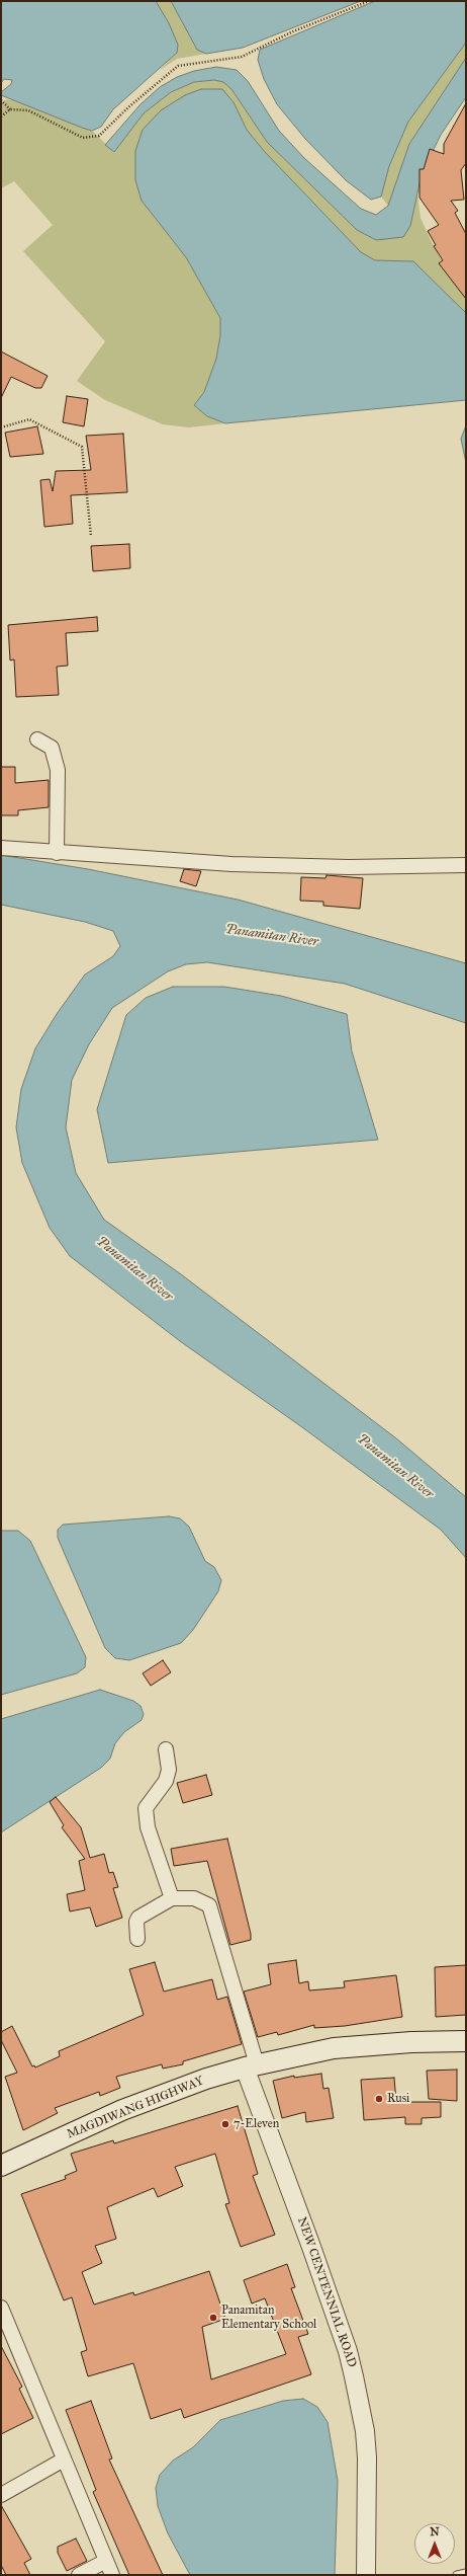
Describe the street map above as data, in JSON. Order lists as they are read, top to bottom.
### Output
{
  "streets": {
    "main road": ["MAGDIWANG HIGHWAY"],
    "street": ["NEW CENTENNIAL ROAD"]
  },
  "crossings": [
    ["MAGDIWANG HIGHWAY", "NEW CENTENNIAL ROAD"]
  ],
  "water": ["Panamitan River"],
  "places": ["Rusi", "7-Eleven", "Panamitan Elementary School"],
  "north": "top"
}
